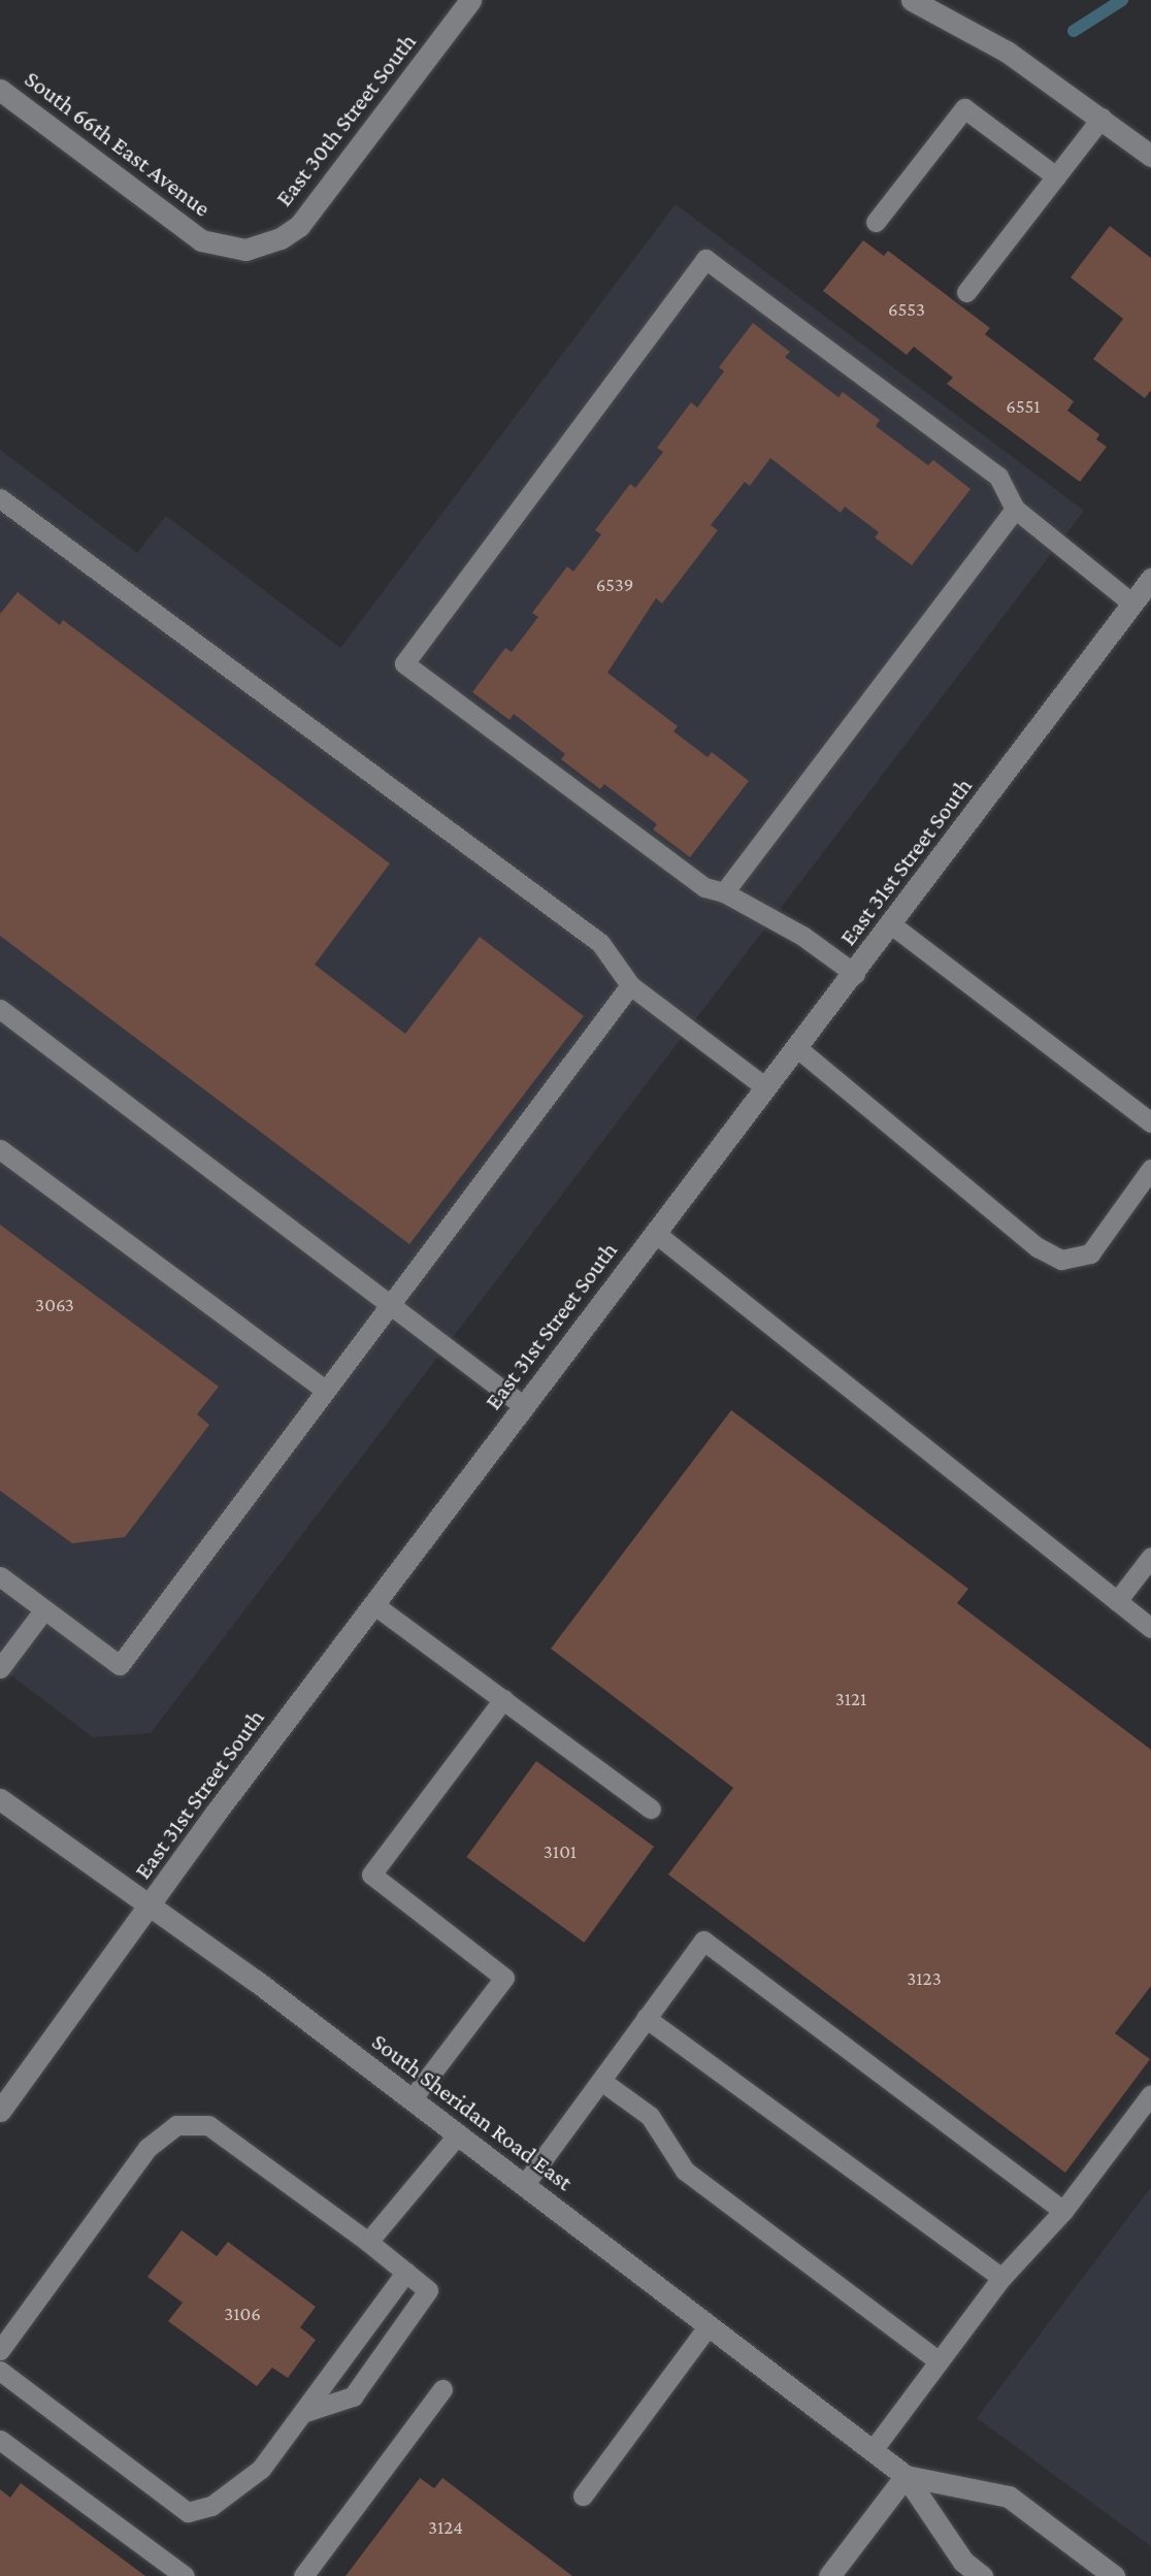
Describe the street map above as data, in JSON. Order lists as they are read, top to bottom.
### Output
{
  "streets": {
    "main road": [
      "East 30th Street South",
      "South 66th East Avenue",
      "East 31st Street South",
      "South Sheridan Road East"
    ]
  },
  "crossings": [
    ["East 30th Street South", "South 66th East Avenue"],
    ["East 31st Street South", "South Sheridan Road East"]
  ],
  "house_numbers": [
    "6553",
    "6551",
    "6539",
    "3063",
    "3121",
    "3101",
    "3123",
    "3106",
    "3124"
  ]
}
